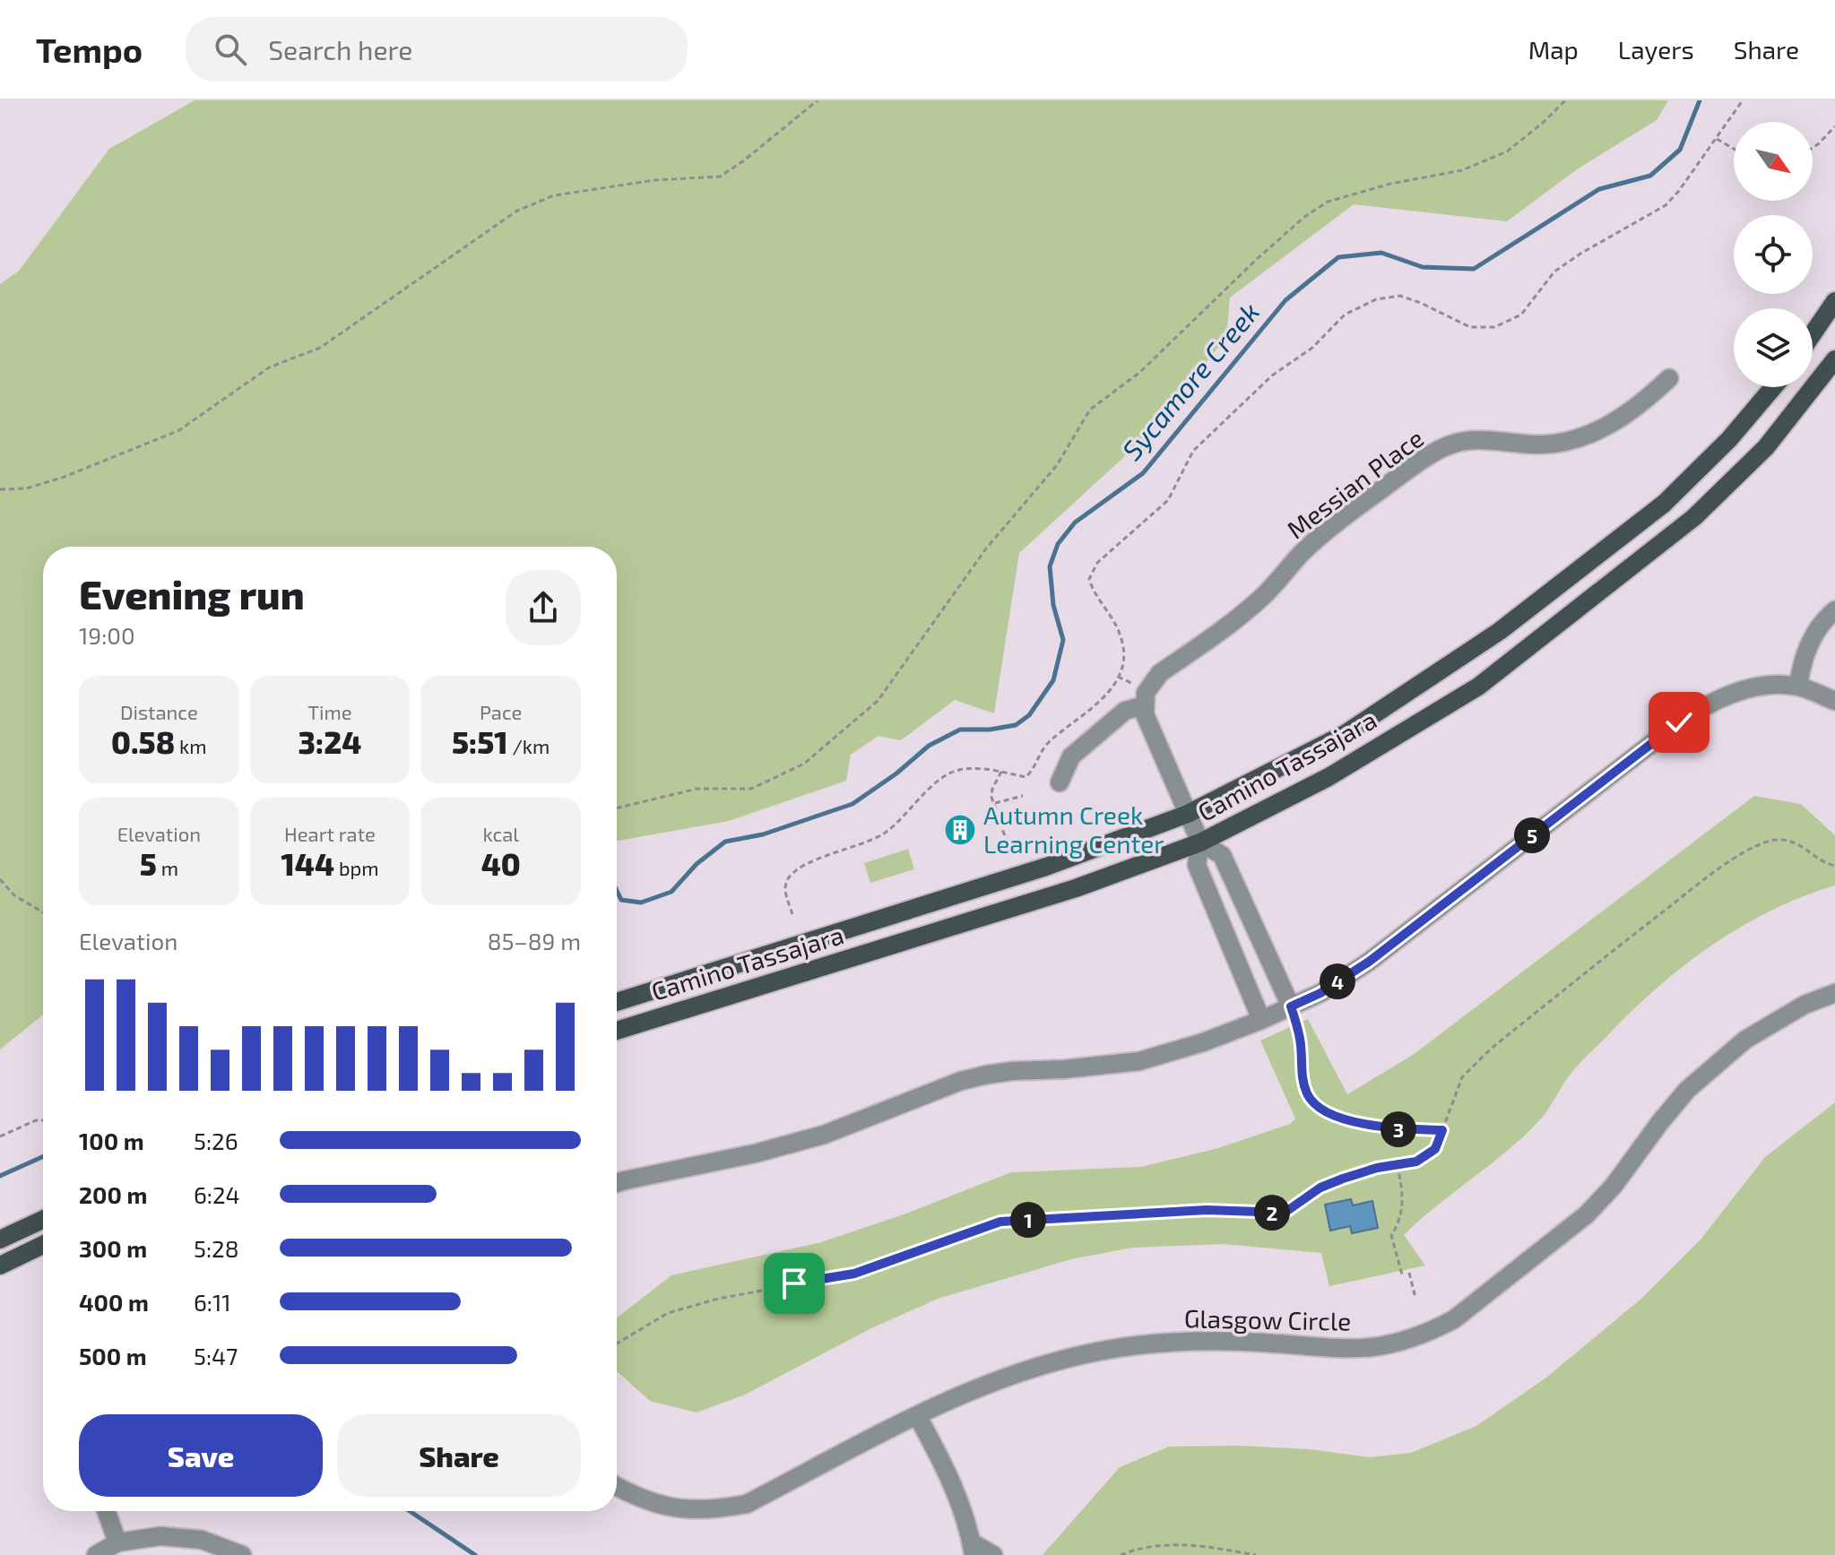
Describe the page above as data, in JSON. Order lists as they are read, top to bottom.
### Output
{
  "streets": {
    "main road": ["Camino Tassajara"],
    "street": ["Messian Place", "Glasgow Circle"]
  },
  "water": ["Sycamore Creek"],
  "places": {
    "building": ["Autumn Creek Learning Center"]
  },
  "north": "bottom right",
  "page": {
    "header": "Tempo",
    "search": "Search here",
    "nav": ["Map", "Layers", "Share"],
    "heading": ["Evening run", "19:00"],
    "stats": [
      ["Distance", "0.58 km"],
      ["Time", "3:24"],
      ["Pace", "5:51 /km"],
      ["Elevation", "5 m"],
      ["Heart rate", "144 bpm"],
      ["kcal", "40"]
    ],
    "pins": [
      "5",
      "4",
      "3",
      "2",
      "1"
    ],
    "chart": ["Elevation", "85–89 m"],
    "list": [
      {
        "name": "100 m",
        "note": "5:26"
      },
      {
        "name": "200 m",
        "note": "6:24"
      },
      {
        "name": "300 m",
        "note": "5:28"
      },
      {
        "name": "400 m",
        "note": "6:11"
      },
      {
        "name": "500 m",
        "note": "5:47"
      }
    ],
    "buttons": ["Save", "Share"]
  }
}
